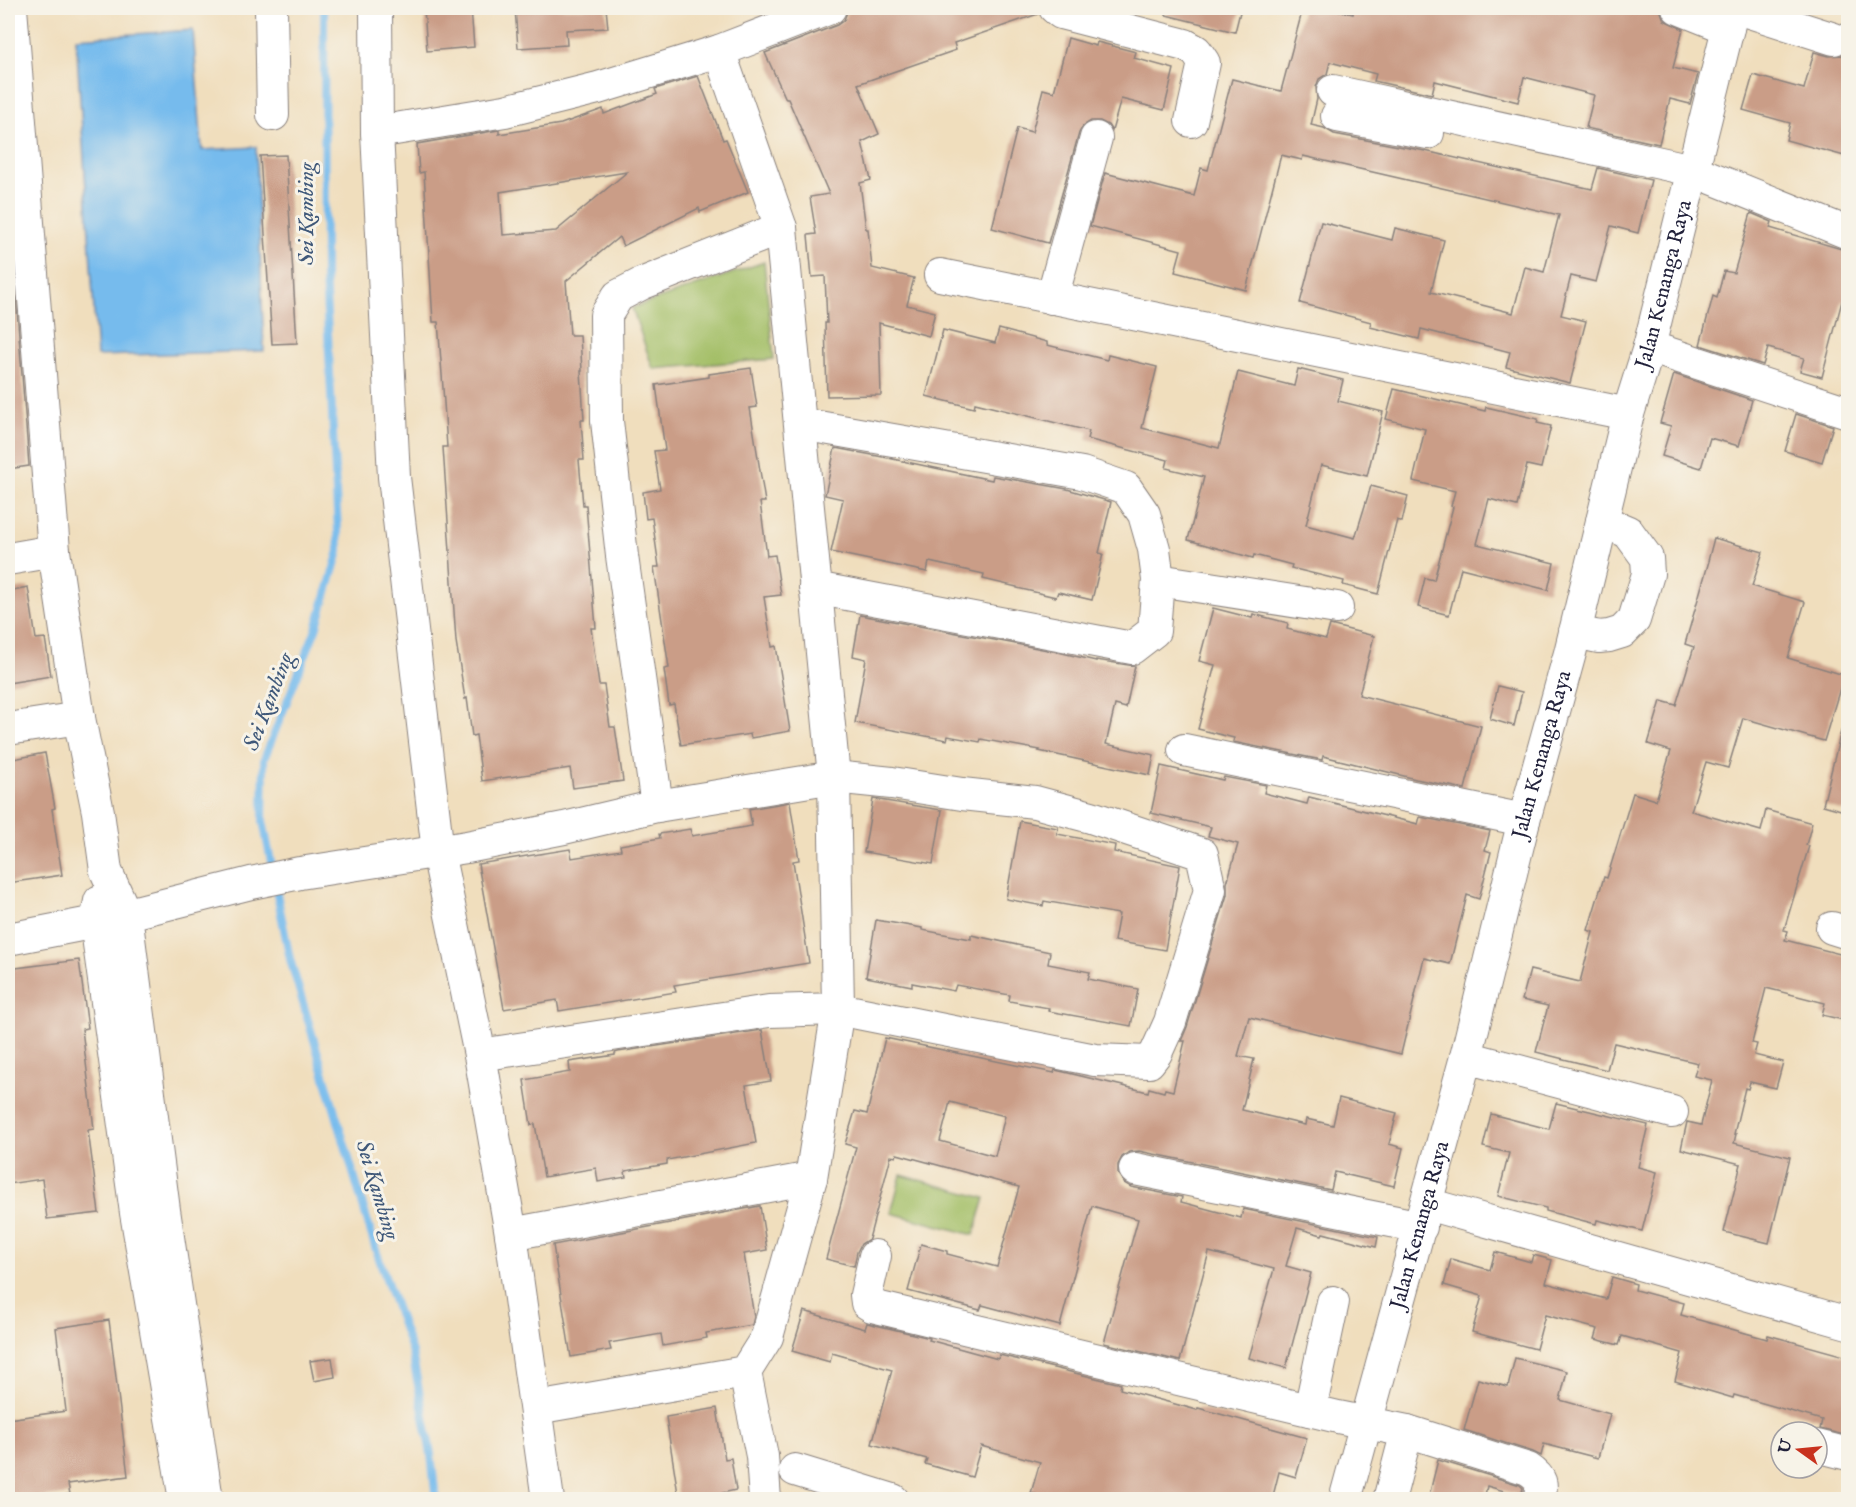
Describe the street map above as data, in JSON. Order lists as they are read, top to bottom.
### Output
{
  "streets": {
    "street": ["Jalan Kenanga Raya"]
  },
  "water": ["Sei Kambing"],
  "north": "left"
}
